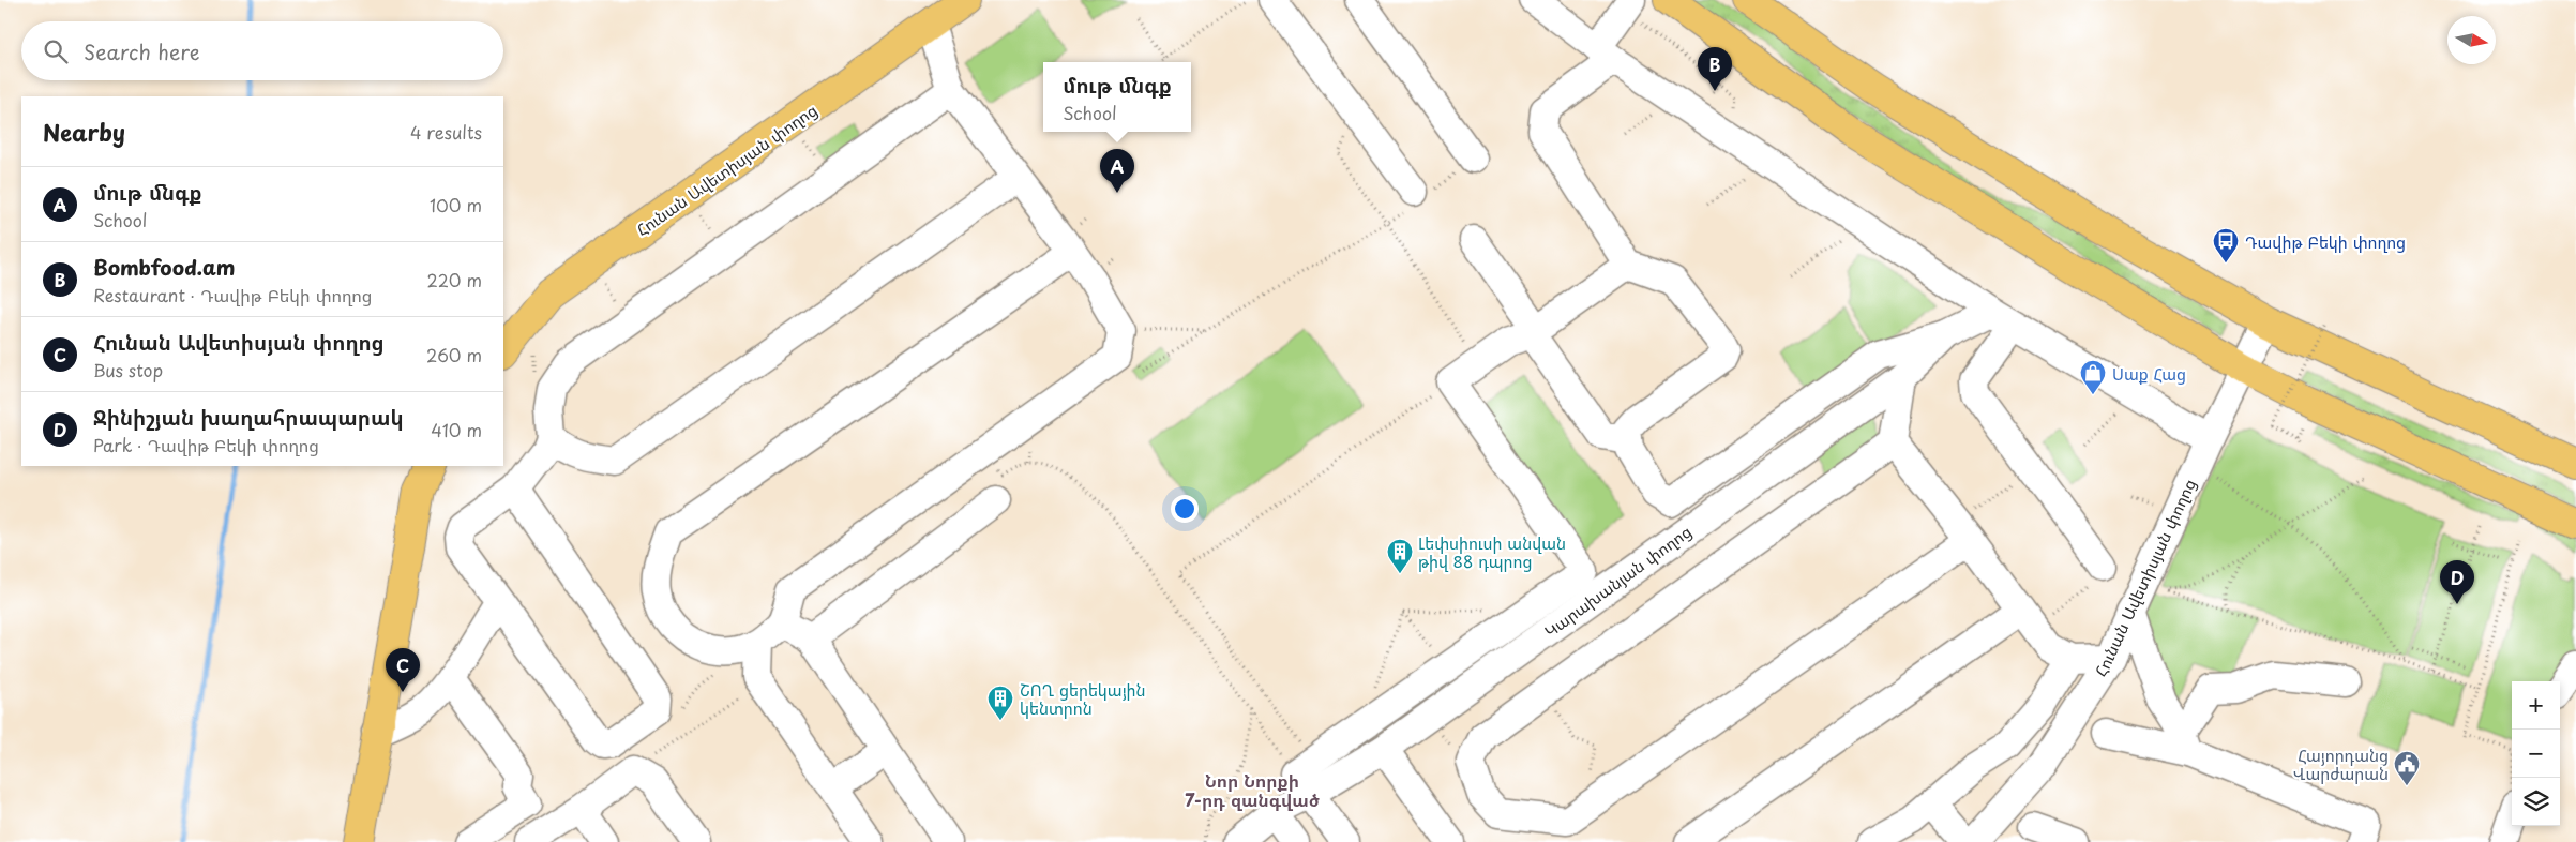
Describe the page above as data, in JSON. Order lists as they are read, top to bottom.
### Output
{
  "streets": {
    "main road": ["Հունան Ավետիսյան փողոց"],
    "street": ["Կարախանյան փողոց"]
  },
  "districts": ["Նոր Նորքի 7-րդ զանգված"],
  "places": {
    "bus stop": ["Դավիթ Բեկի փողոց"],
    "shop": ["Սաք Հաց"],
    "building": ["Լեփսիուսի անվան թիվ 88 դպրոց", "ՇՈՂ ցերեկային կենտրոն"],
    "public building": ["Հայորդանց Վարժարան"]
  },
  "north": "right",
  "page": {
    "search": "Search here",
    "pins": [
      "B",
      "A",
      "D",
      "C"
    ],
    "popup": ["մութ մնգք", "School"],
    "heading": ["Nearby", "4 results"],
    "list": [
      {
        "mark": "A",
        "name": "մութ մնգք",
        "note": "School",
        "value": "100 m"
      },
      {
        "mark": "B",
        "name": "Bombfood.am",
        "note": "Restaurant · Դավիթ Բեկի փողոց",
        "value": "220 m"
      },
      {
        "mark": "C",
        "name": "Հունան Ավետիսյան փողոց",
        "note": "Bus stop",
        "value": "260 m"
      },
      {
        "mark": "D",
        "name": "Ջինիշյան խաղահրապարակ",
        "note": "Park · Դավիթ Բեկի փողոց",
        "value": "410 m"
      }
    ],
    "map_buttons": ["+", "−"]
  }
}
